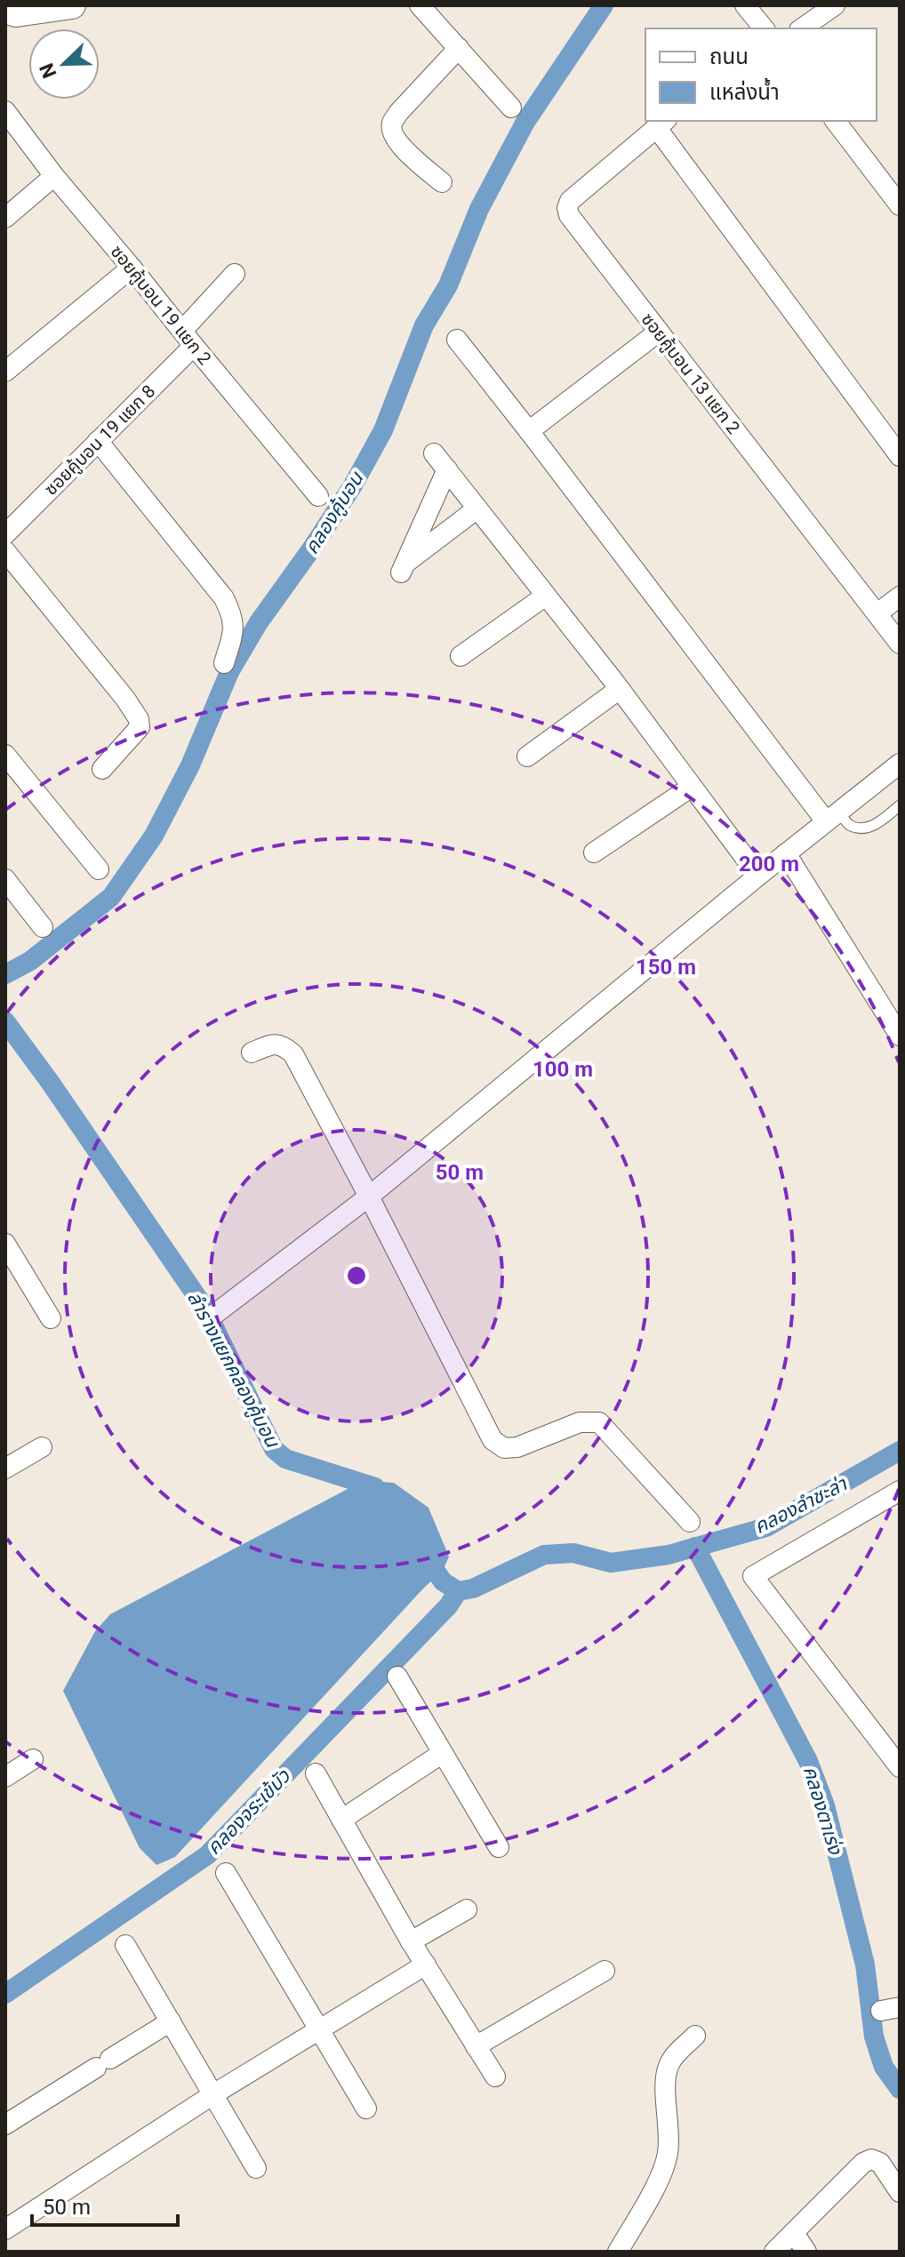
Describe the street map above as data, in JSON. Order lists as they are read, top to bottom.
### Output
{
  "streets": {
    "street": ["ซอยคู้บอน 19 แยก 2", "ซอยคู้บอน 13 แยก 2", "ซอยคู้บอน 19 แยก 8"]
  },
  "crossings": [
    ["ซอยคู้บอน 19 แยก 2", "ซอยคู้บอน 19 แยก 8"]
  ],
  "water": [
    "คลองคู้บอน",
    "ลำรางแยกคลองคู้บอน",
    "คลองลำชะล่า",
    "คลองตาเร่ง",
    "คลองจระเข้บัว"
  ],
  "legend": ["ถนน", "แหล่งน้ำ"],
  "scale_bar": "50 m",
  "north": "bottom left",
  "rings": [
    "200 m",
    "150 m",
    "100 m",
    "50 m"
  ]
}
